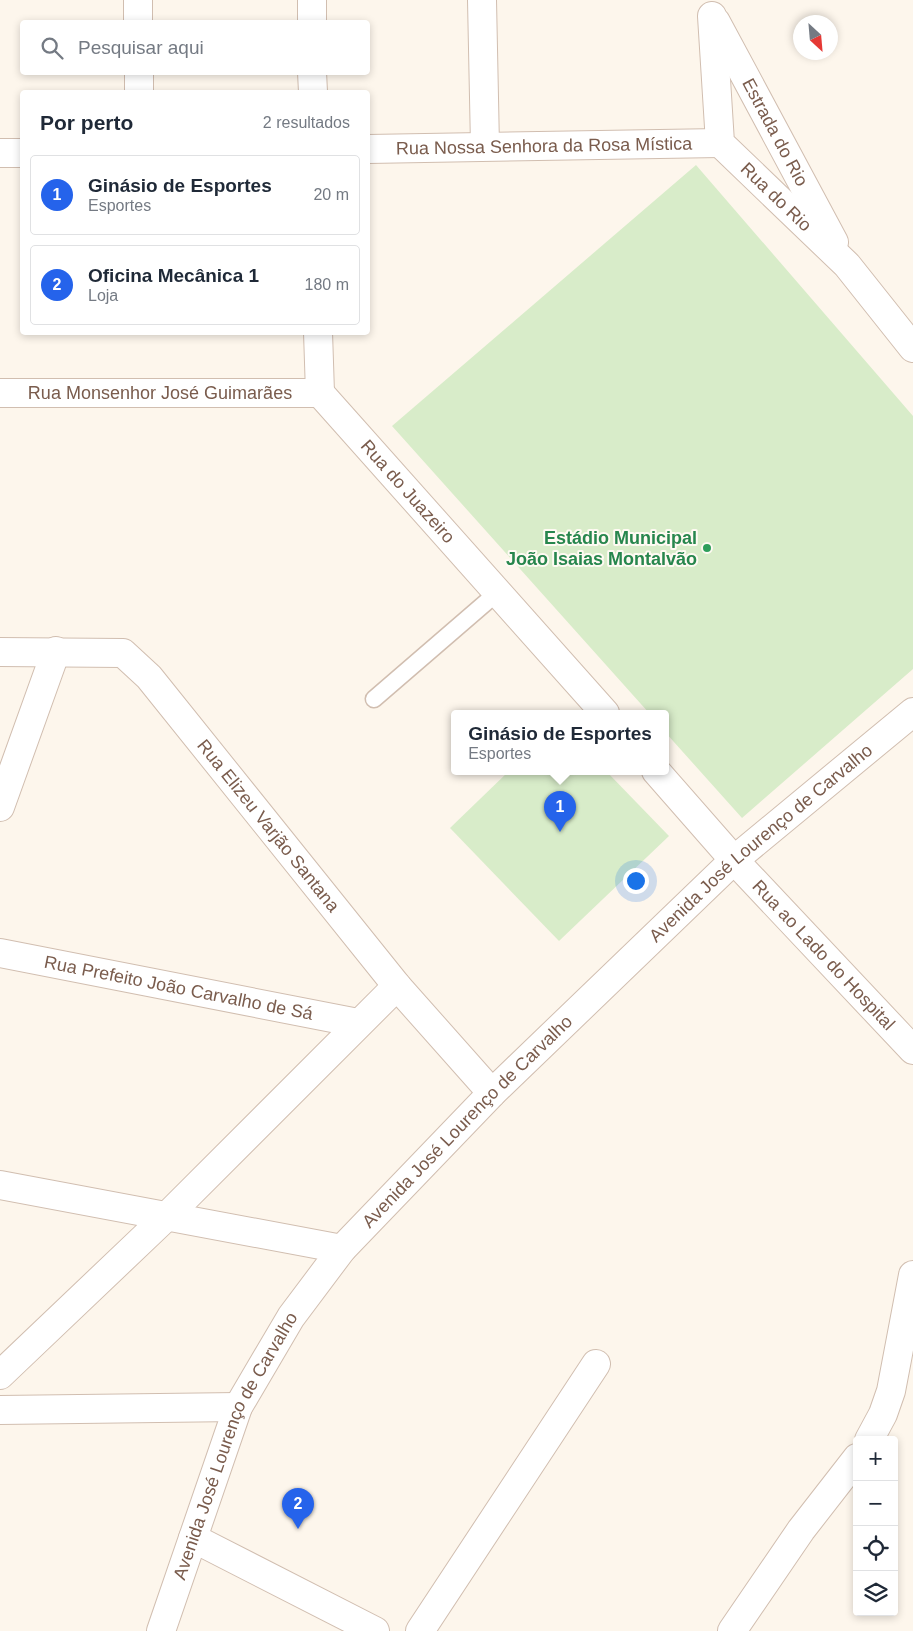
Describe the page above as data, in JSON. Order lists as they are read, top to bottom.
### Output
{
  "streets": {
    "street": [
      "Estrada do Rio",
      "Rua Nossa Senhora da Rosa Mística",
      "Rua do Rio",
      "Rua Monsenhor José Guimarães",
      "Rua do Juazeiro",
      "Rua Elizeu Varjão Santana",
      "Avenida José Lourenço de Carvalho",
      "Rua ao Lado do Hospital",
      "Rua Prefeito João Carvalho de Sá"
    ]
  },
  "crossings": [
    ["Estrada do Rio", "Rua do Rio"],
    ["Rua Nossa Senhora da Rosa Mística", "Rua do Rio"],
    ["Rua Monsenhor José Guimarães", "Rua do Juazeiro"],
    ["Rua Elizeu Varjão Santana", "Avenida José Lourenço de Carvalho"],
    ["Avenida José Lourenço de Carvalho", "Rua ao Lado do Hospital"]
  ],
  "places": ["Estádio Municipal João Isaias Montalvão"],
  "north": "bottom right",
  "page": {
    "search": "Pesquisar aqui",
    "heading": ["Por perto", "2 resultados"],
    "list": [
      {
        "mark": "1",
        "name": "Ginásio de Esportes",
        "note": "Esportes",
        "value": "20 m"
      },
      {
        "mark": "2",
        "name": "Oficina Mecânica 1",
        "note": "Loja",
        "value": "180 m"
      }
    ],
    "popup": ["Ginásio de Esportes", "Esportes"],
    "pins": ["1", "2"],
    "map_buttons": ["+", "−"]
  }
}
